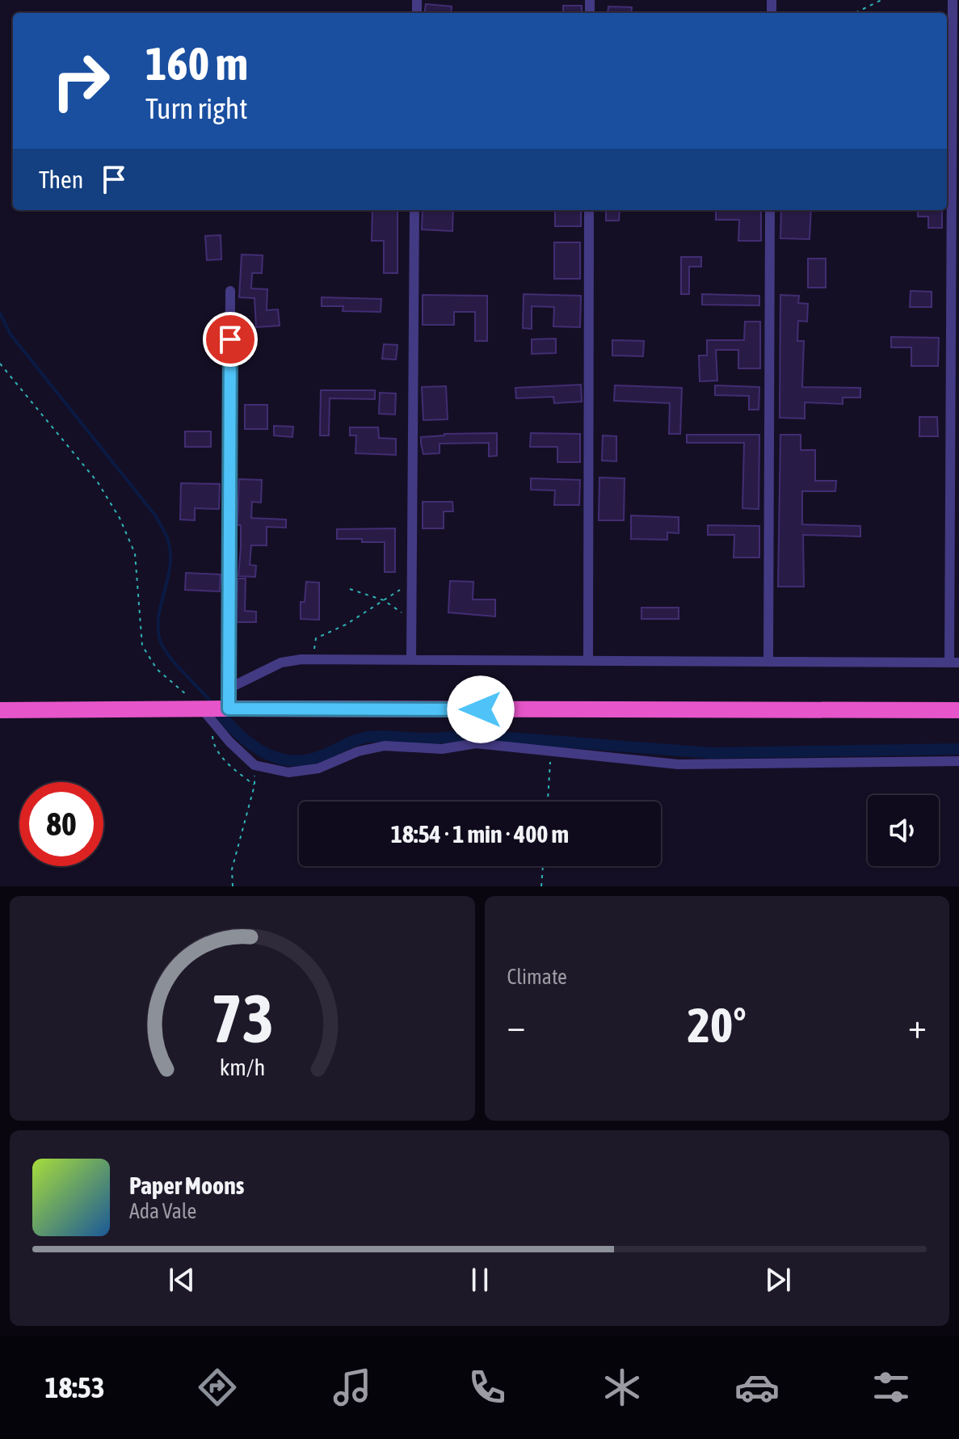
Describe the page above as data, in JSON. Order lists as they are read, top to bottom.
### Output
{
  "page": {
    "turn": ["160 m", "Turn right"],
    "then": "Then",
    "limit": "80",
    "trip": "18:54 · 1 min · 400 m",
    "tile": "Climate",
    "heat": ["−", "20°", "+"],
    "song": ["Paper Moons", "Ada Vale"],
    "tabs": "18:53",
    "gauge": ["73", "km/h"]
  }
}
